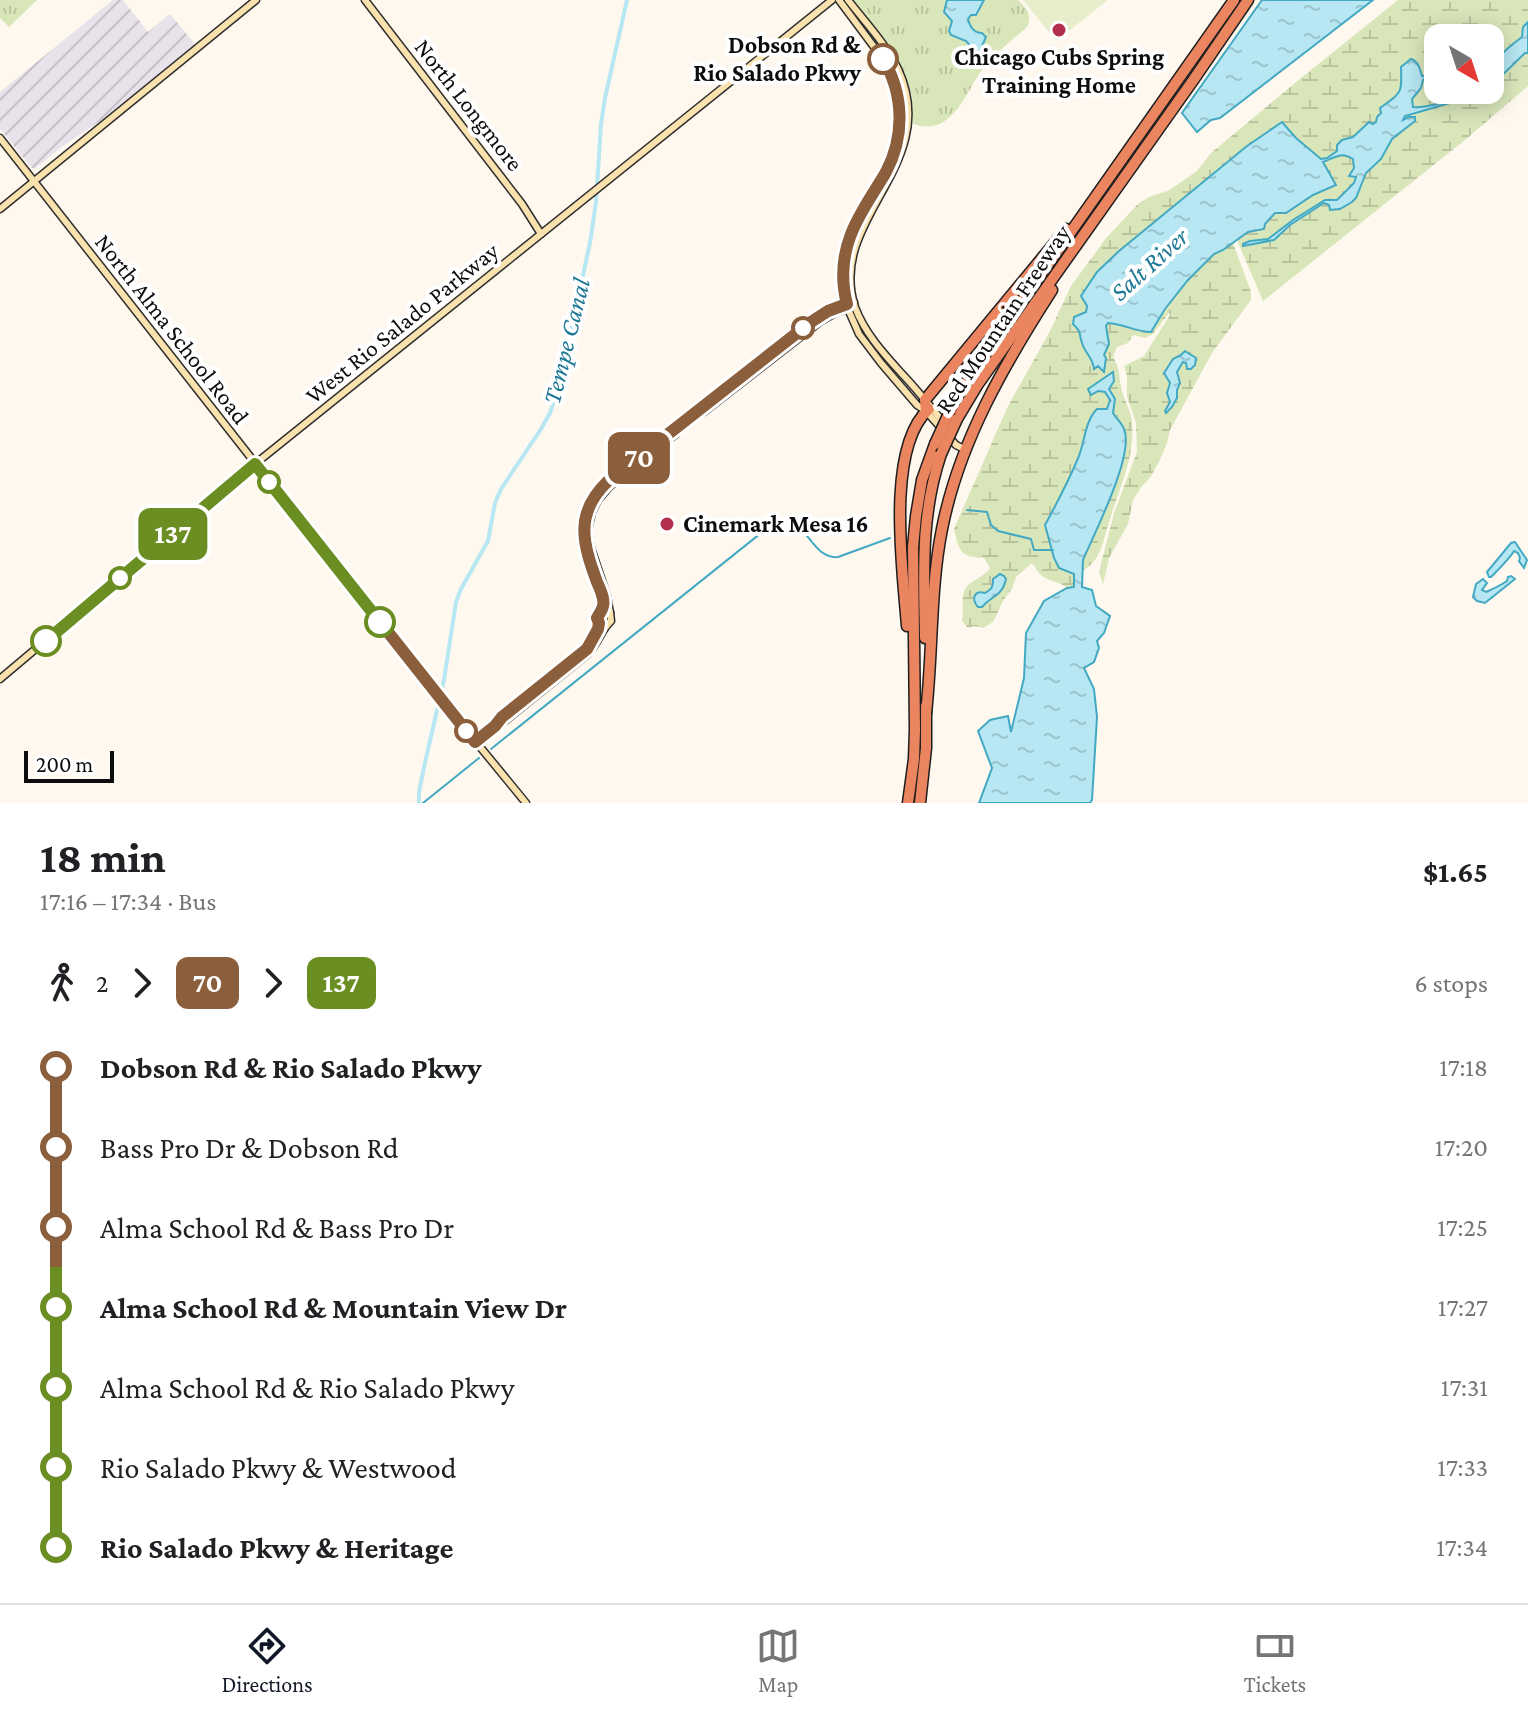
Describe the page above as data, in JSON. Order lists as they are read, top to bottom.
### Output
{
  "streets": {
    "highway": ["Red Mountain Freeway"],
    "main road": ["North Longmore", "West Rio Salado Parkway", "North Alma School Road"]
  },
  "crossings": [
    ["North Longmore", "West Rio Salado Parkway"],
    ["West Rio Salado Parkway", "North Alma School Road"]
  ],
  "water": ["Salt River", "Tempe Canal"],
  "places": ["Chicago Cubs Spring Training Home", "Dobson Rd & Rio Salado Pkwy", "Cinemark Mesa 16"],
  "lines": ["bus line 70", "bus line 137"],
  "scale_bar": "200 m",
  "north": "bottom right",
  "page": {
    "on_map": ["70", "137"],
    "scale": "200 m",
    "heading": ["18 min", "17:16 – 17:34 · Bus", "$1.65"],
    "legs": [
      "2",
      "70",
      "137",
      "6 stops"
    ],
    "list": [
      {
        "name": "Dobson Rd & Rio Salado Pkwy",
        "value": "17:18"
      },
      {
        "name": "Bass Pro Dr & Dobson Rd",
        "value": "17:20"
      },
      {
        "name": "Alma School Rd & Bass Pro Dr",
        "value": "17:25"
      },
      {
        "name": "Alma School Rd & Mountain View Dr",
        "value": "17:27"
      },
      {
        "name": "Alma School Rd & Rio Salado Pkwy",
        "value": "17:31"
      },
      {
        "name": "Rio Salado Pkwy & Westwood",
        "value": "17:33"
      },
      {
        "name": "Rio Salado Pkwy & Heritage",
        "value": "17:34"
      }
    ],
    "tabs": ["Directions", "Map", "Tickets"]
  }
}
